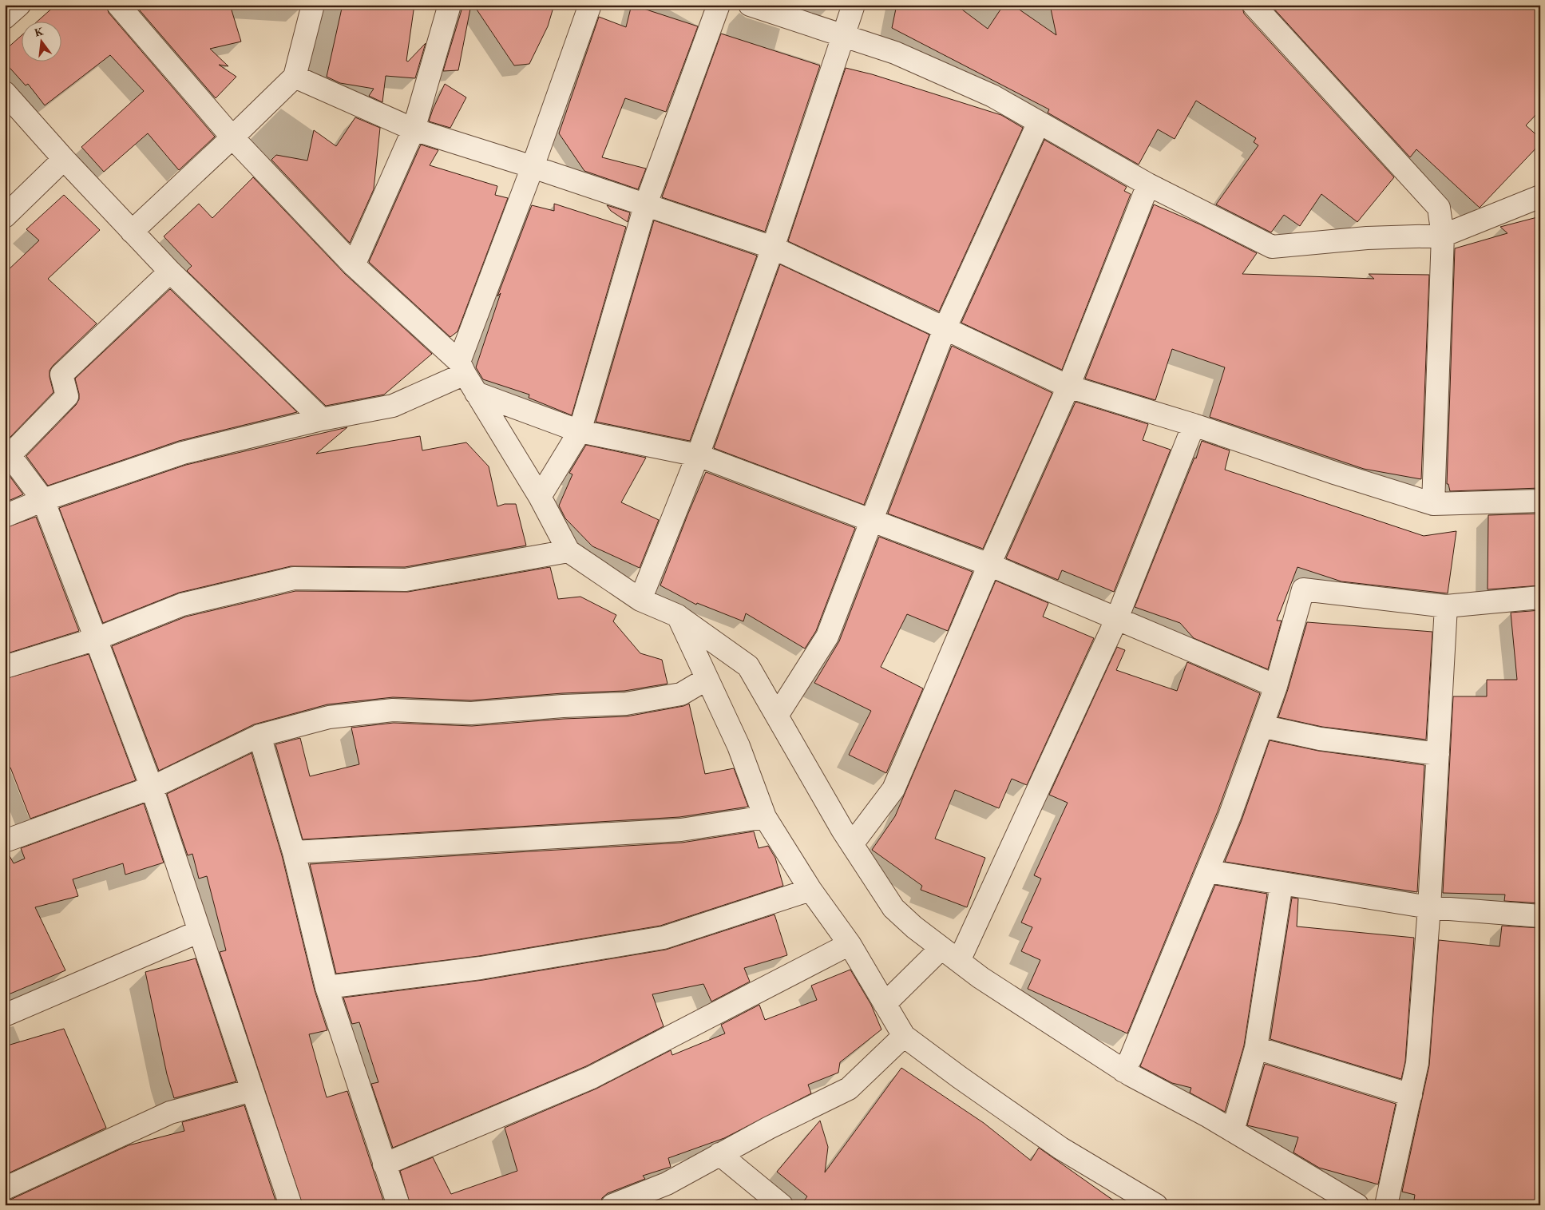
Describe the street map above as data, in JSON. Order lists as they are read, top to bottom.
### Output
{
  "north": "top"
}
